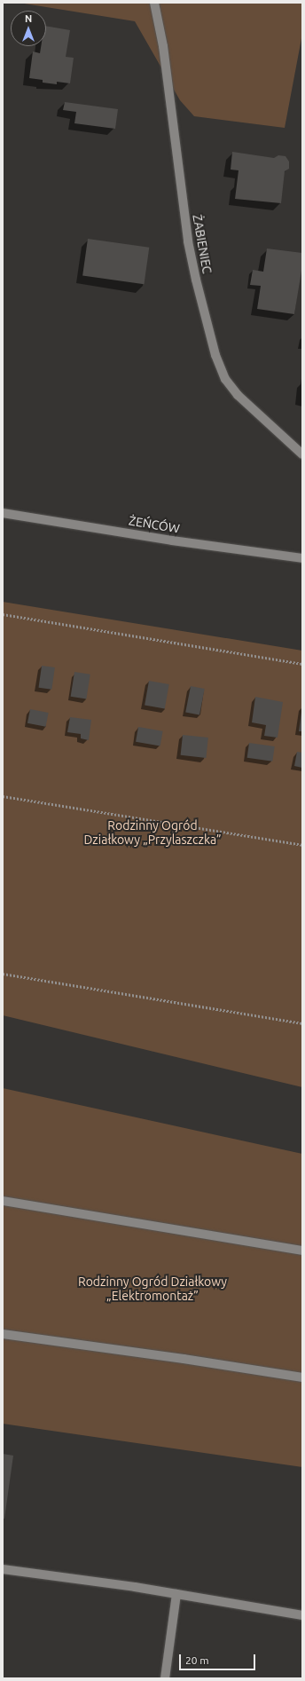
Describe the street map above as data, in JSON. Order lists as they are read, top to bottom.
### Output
{
  "streets": {
    "street": ["ŻABIENIEC", "ŻEŃCÓW"]
  },
  "parks": ["Rodzinny Ogród Działkowy „Przylaszczka”", "Rodzinny Ogród Działkowy „Elektromontaż”"],
  "scale_bar": "20 m",
  "north": "top"
}
